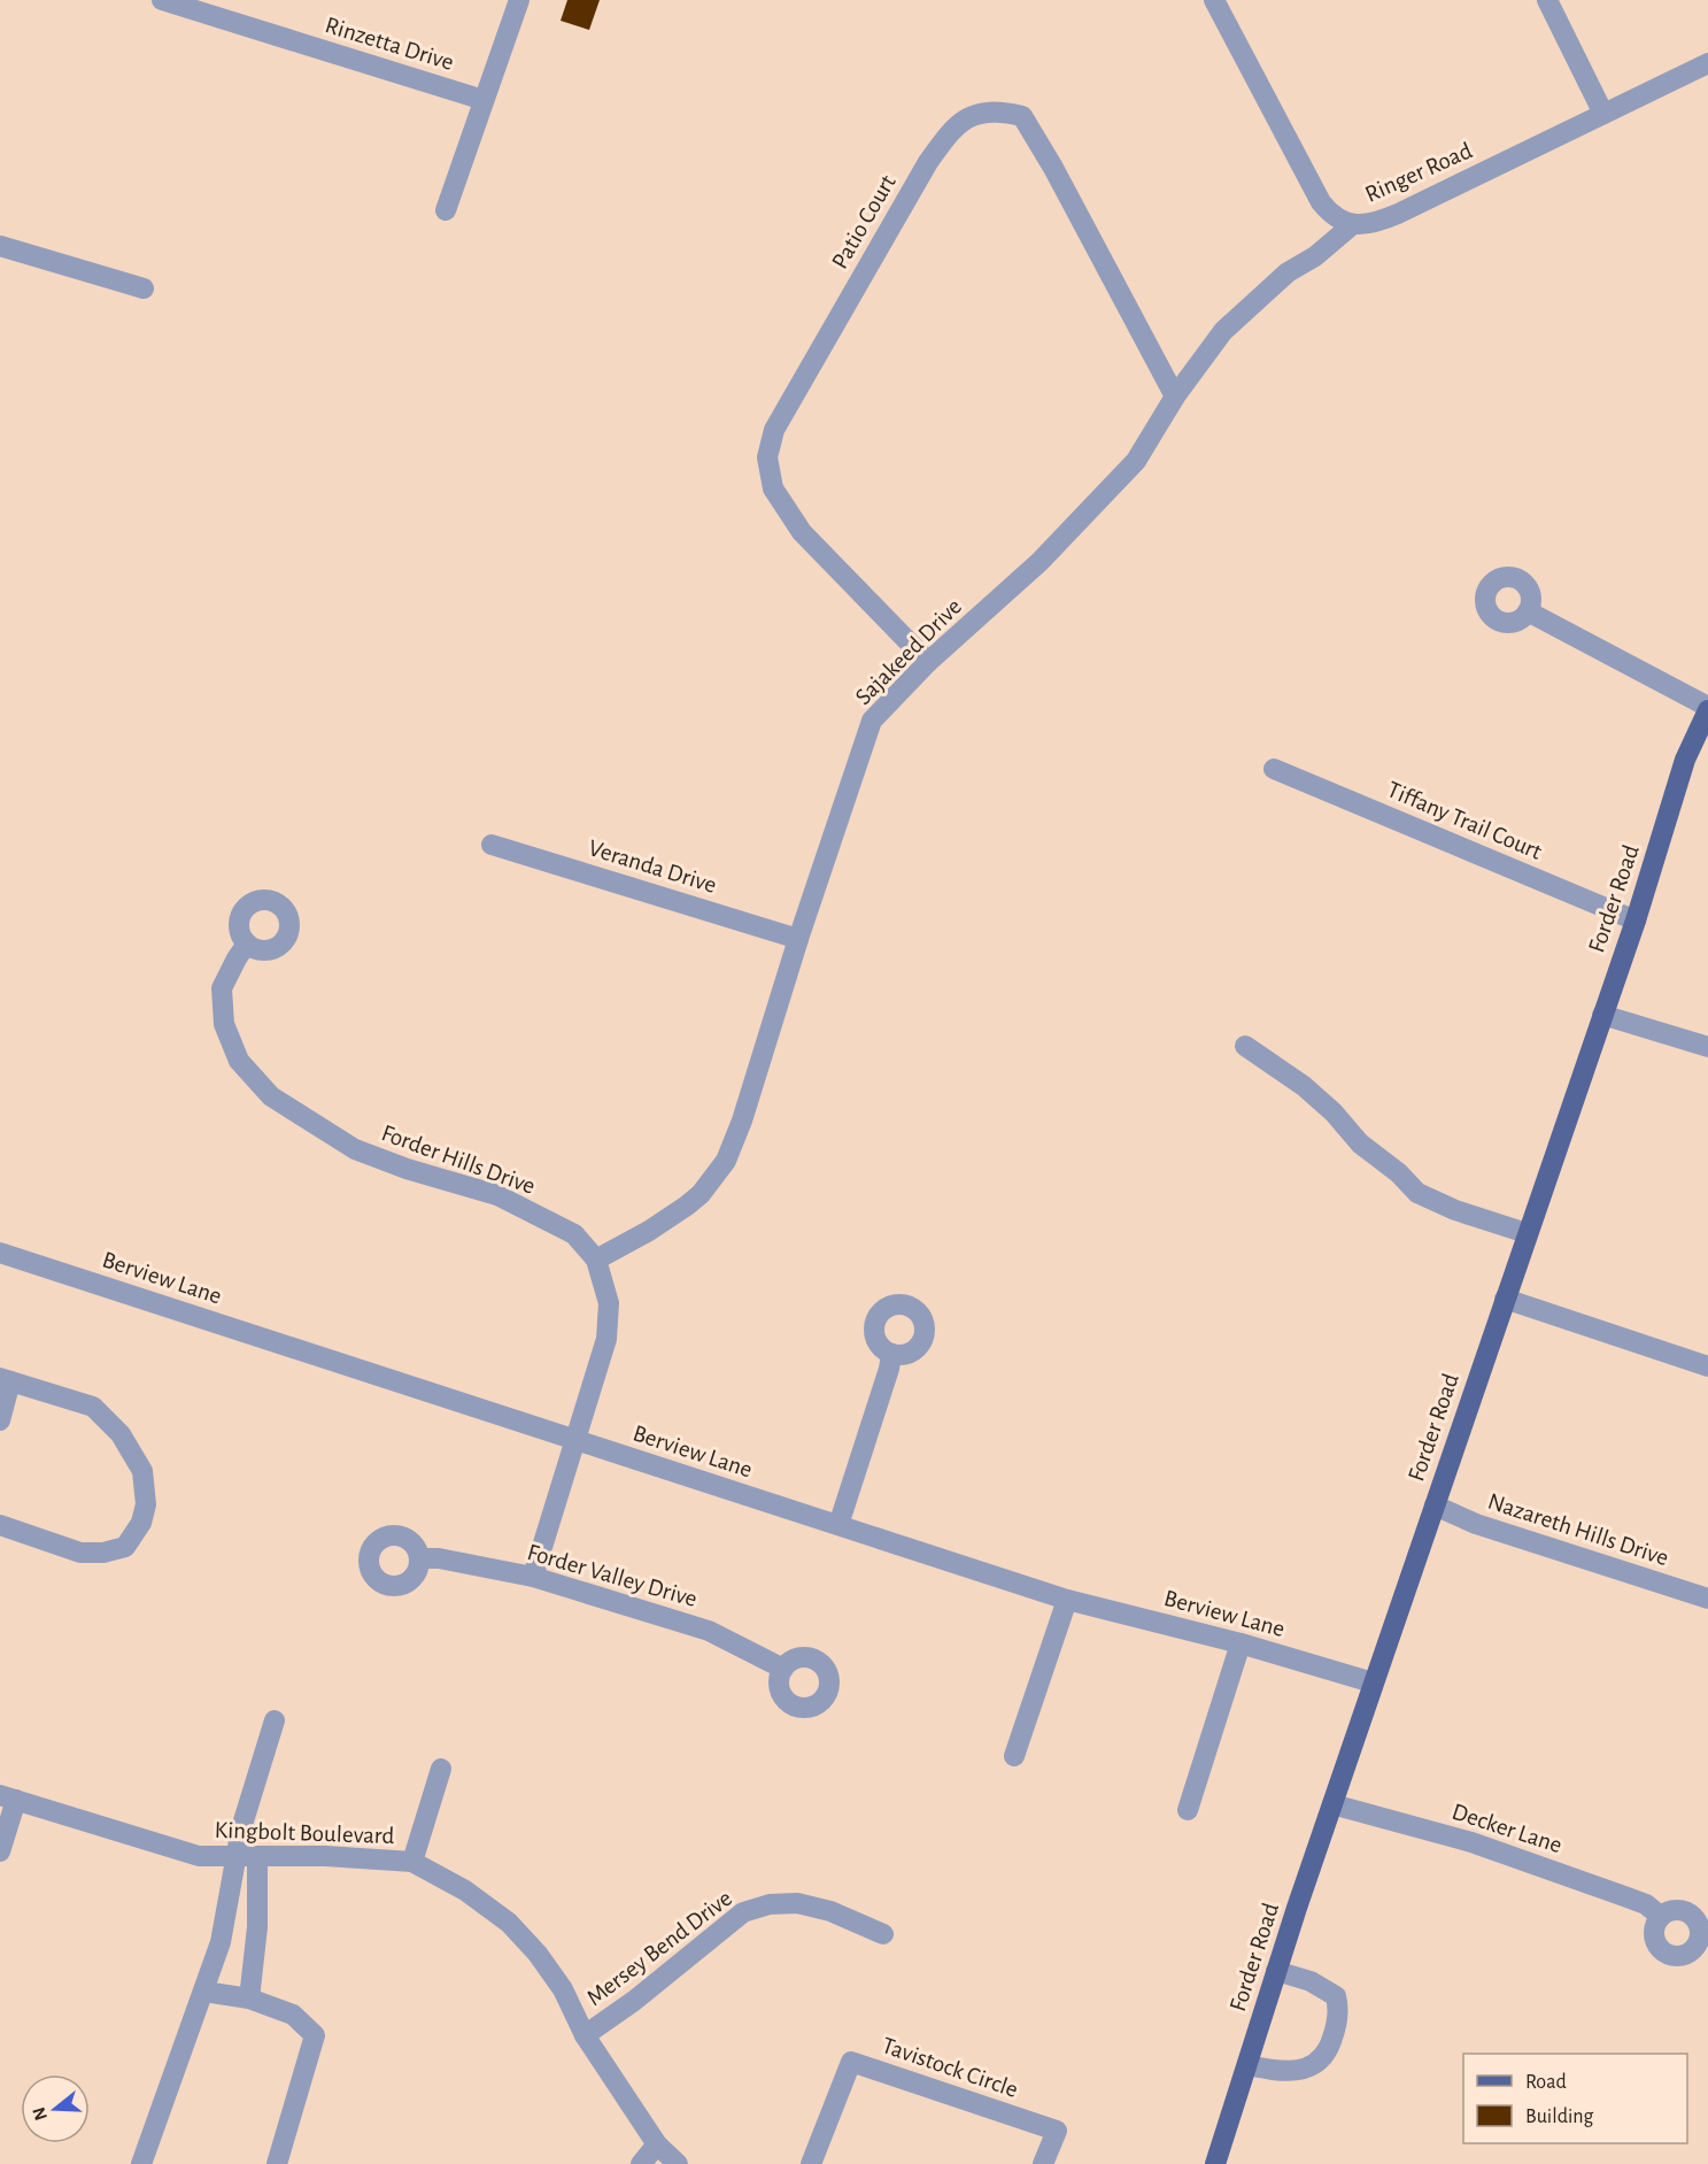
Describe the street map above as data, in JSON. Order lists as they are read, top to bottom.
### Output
{
  "streets": {
    "main road": ["Forder Road"],
    "street": [
      "Rinzetta Drive",
      "Ringer Road",
      "Patio Court",
      "Sajakeed Drive",
      "Tiffany Trail Court",
      "Veranda Drive",
      "Forder Hills Drive",
      "Berview Lane",
      "Nazareth Hills Drive",
      "Forder Valley Drive",
      "Decker Lane",
      "Kingbolt Boulevard",
      "Mersey Bend Drive",
      "Tavistock Circle"
    ]
  },
  "crossings": [
    ["Ringer Road", "Sajakeed Drive"],
    ["Patio Court", "Sajakeed Drive"],
    ["Sajakeed Drive", "Veranda Drive"],
    ["Sajakeed Drive", "Forder Hills Drive"],
    ["Tiffany Trail Court", "Forder Road"],
    ["Forder Road", "Berview Lane"],
    ["Forder Road", "Nazareth Hills Drive"],
    ["Forder Road", "Decker Lane"],
    ["Forder Hills Drive", "Berview Lane"],
    ["Forder Hills Drive", "Forder Valley Drive"],
    ["Kingbolt Boulevard", "Mersey Bend Drive"]
  ],
  "legend": ["Road", "Building"],
  "north": "left"
}
